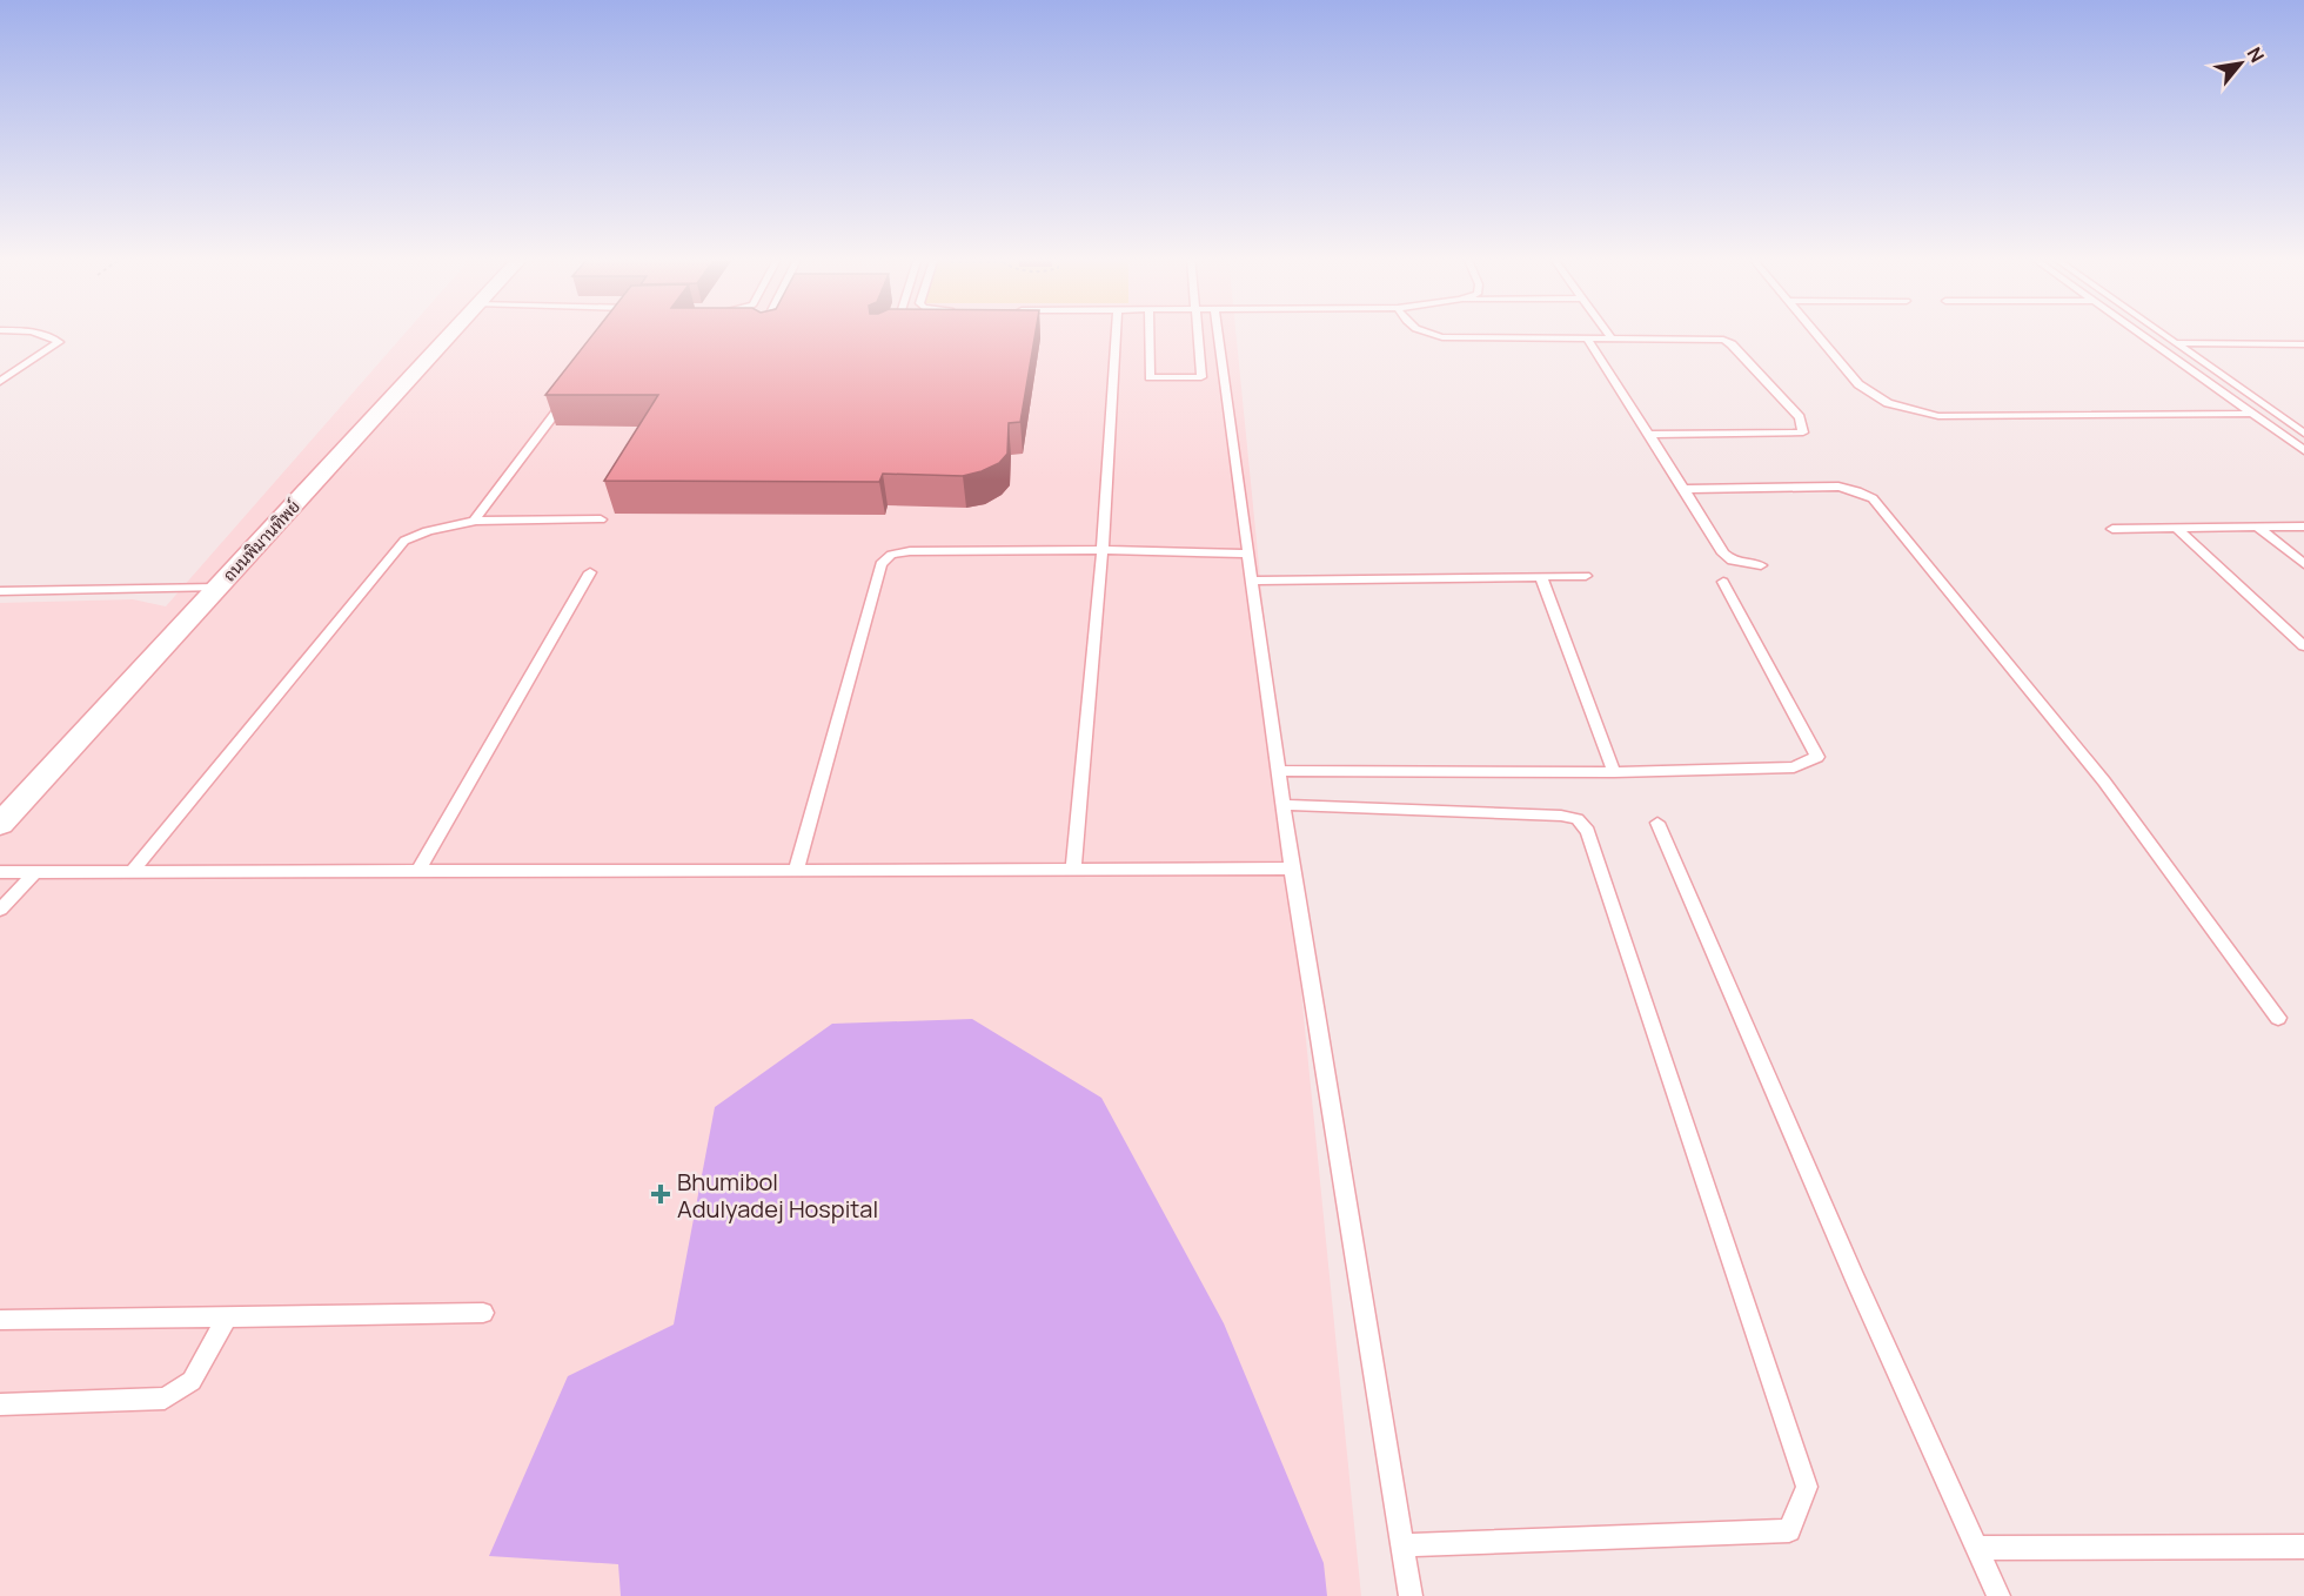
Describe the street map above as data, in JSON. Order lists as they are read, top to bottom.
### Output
{
  "streets": {
    "street": ["ถนนพิมานทิพย์"]
  },
  "places": {
    "health": ["Bhumibol Adulyadej Hospital"]
  },
  "north": "top right"
}
